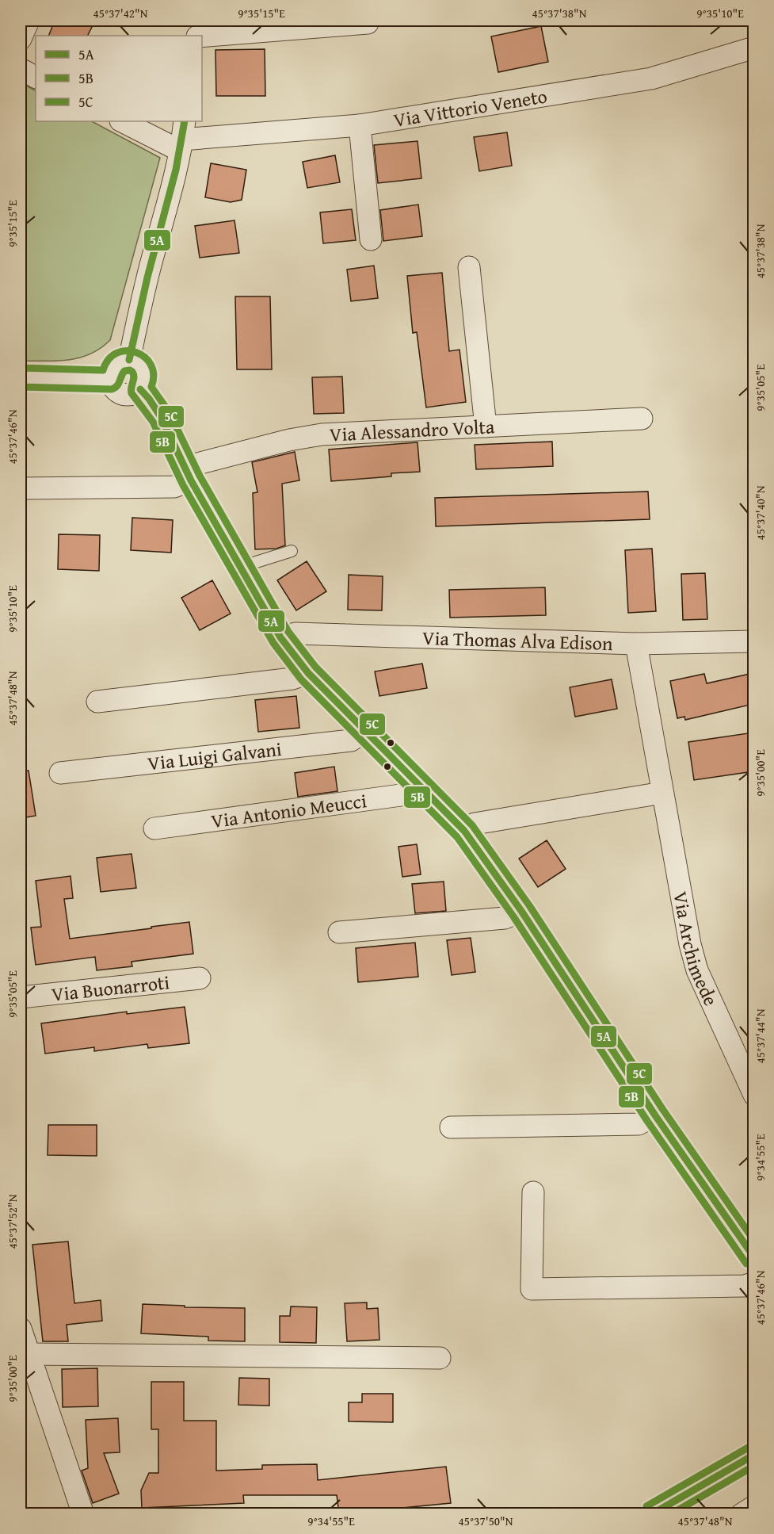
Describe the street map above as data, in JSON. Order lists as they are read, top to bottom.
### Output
{
  "streets": {
    "street": [
      "Via Vittorio Veneto",
      "Via Alessandro Volta",
      "Via Thomas Alva Edison",
      "Via Luigi Galvani",
      "Via Antonio Meucci",
      "Via Archimede",
      "Via Buonarroti"
    ]
  },
  "crossings": [
    ["Via Thomas Alva Edison", "Via Archimede"]
  ],
  "lines": ["transit line 5A", "transit line 5C", "transit line 5B"],
  "legend": ["5A", "5B", "5C"],
  "coordinates": [
    "45°37'42\"N",
    "9°35'15\"E",
    "45°37'38\"N",
    "9°35'10\"E",
    "9°35'05\"E",
    "45°37'46\"N",
    "45°37'40\"N",
    "45°37'48\"N",
    "9°35'00\"E",
    "45°37'44\"N",
    "9°34'55\"E",
    "45°37'52\"N",
    "45°37'50\"N"
  ]
}
